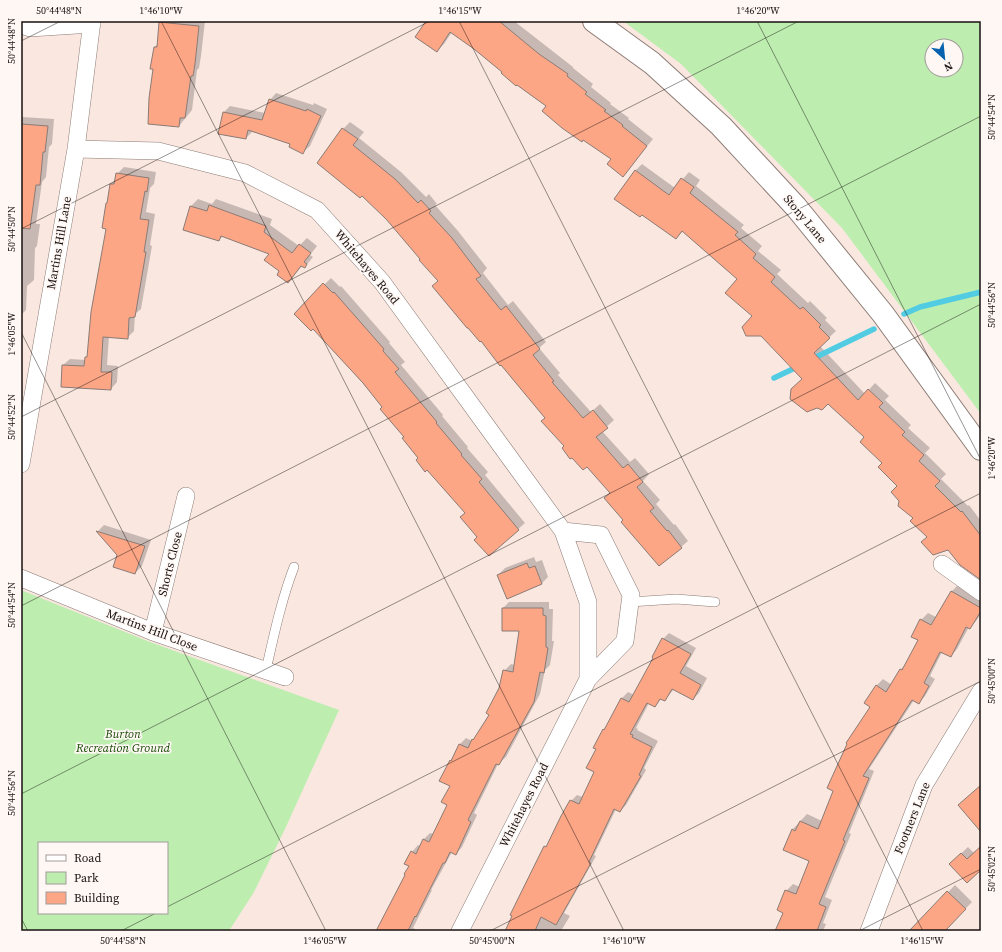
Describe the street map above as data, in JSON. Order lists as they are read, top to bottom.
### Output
{
  "streets": {
    "main road": ["Stony Lane"],
    "street": [
      "Martins Hill Lane",
      "Whitehayes Road",
      "Shorts Close",
      "Martins Hill Close",
      "Footners Lane"
    ]
  },
  "crossings": [
    ["Martins Hill Lane", "Whitehayes Road"],
    ["Shorts Close", "Martins Hill Close"]
  ],
  "parks": ["Burton Recreation Ground"],
  "legend": ["Road", "Park", "Building"],
  "north": "bottom right",
  "coordinates": [
    "50°44'48\"N",
    "1°46'10\"W",
    "1°46'15\"W",
    "1°46'20\"W",
    "50°44'54\"N",
    "50°44'50\"N",
    "50°44'56\"N",
    "1°46'05\"W",
    "50°44'52\"N",
    "50°45'00\"N",
    "50°45'02\"N",
    "50°44'58\"N"
  ]
}
